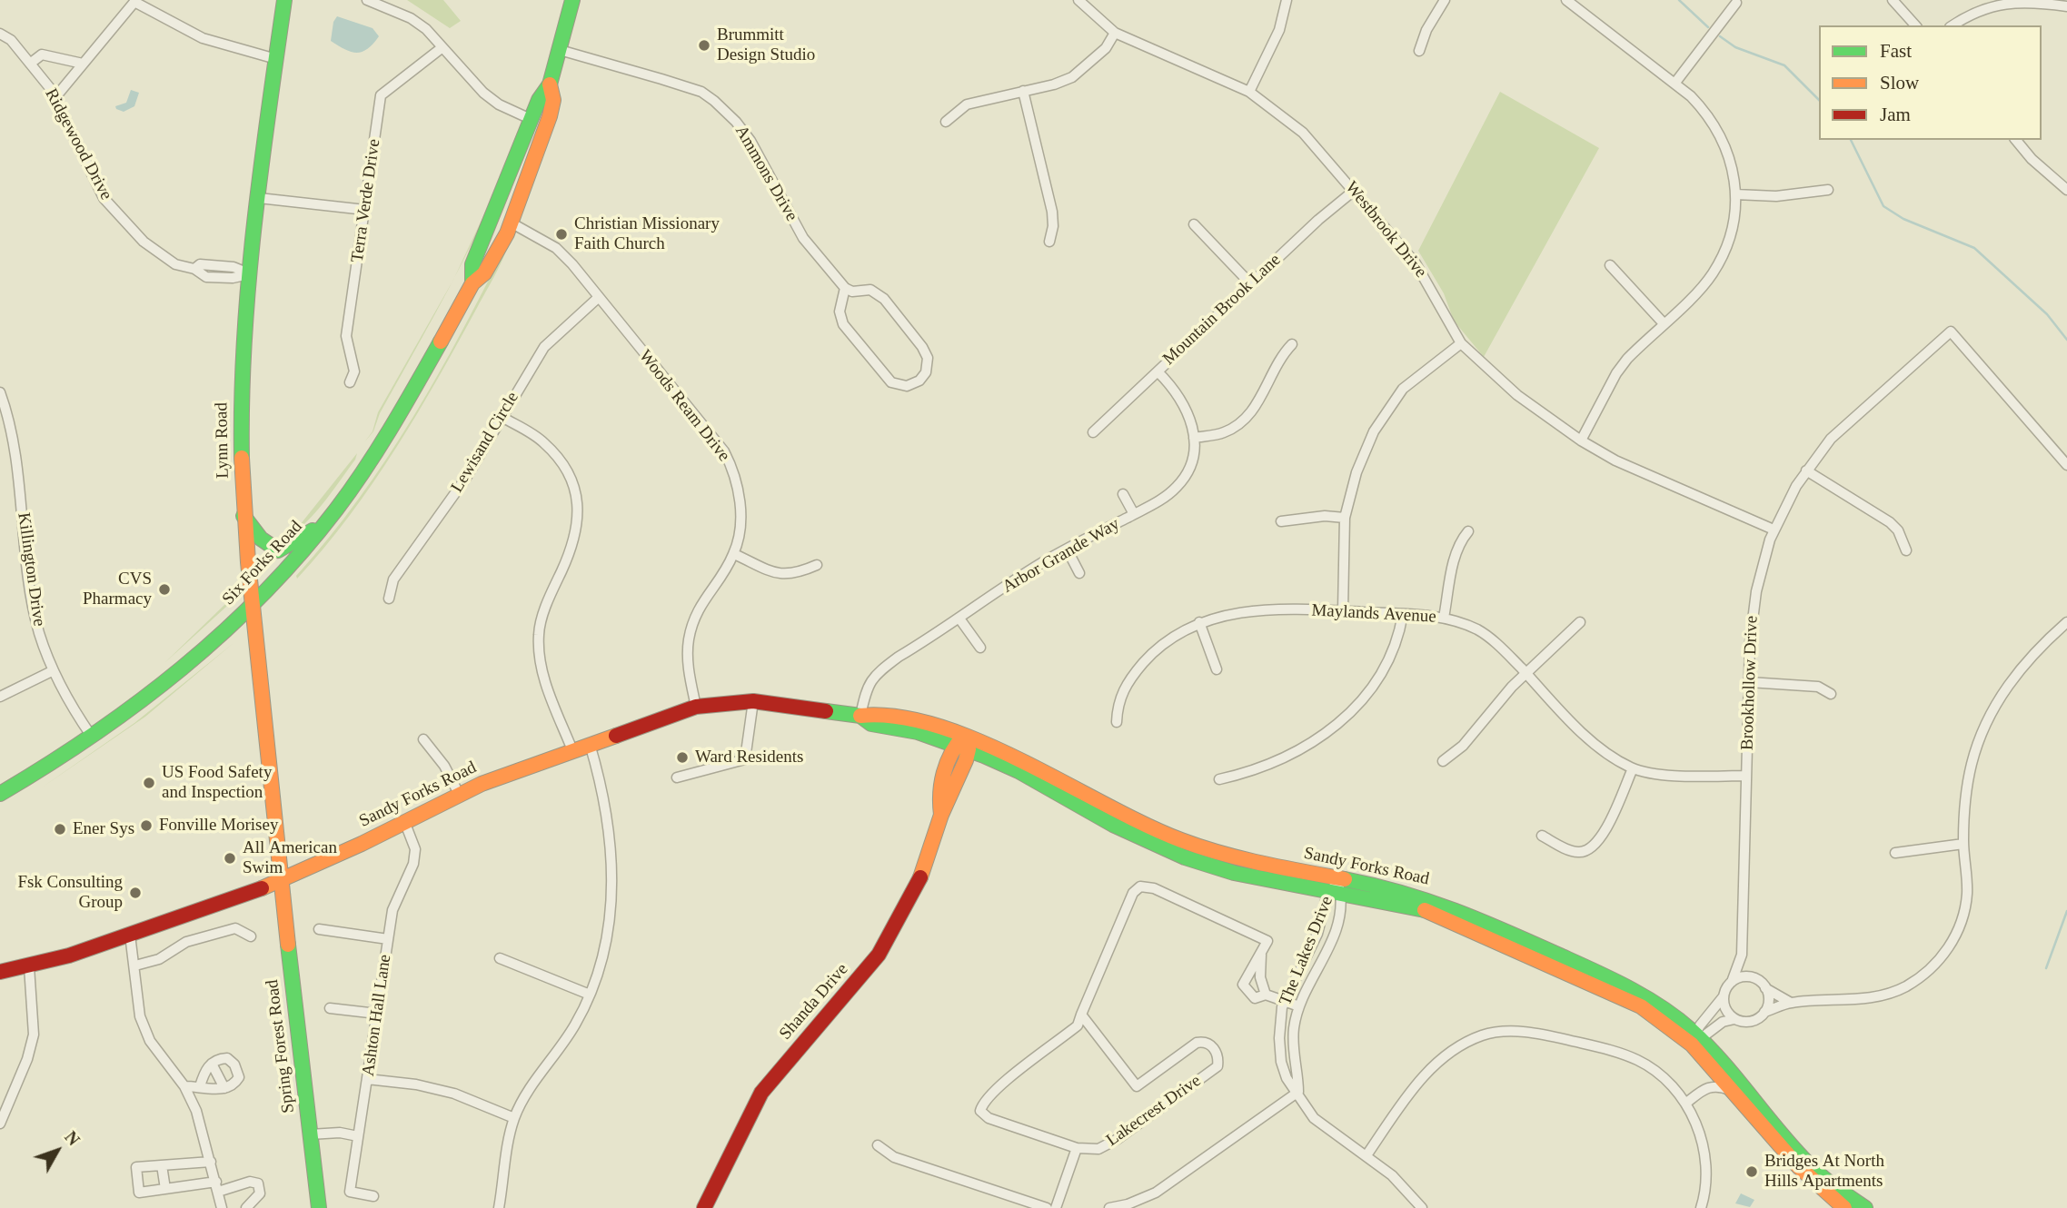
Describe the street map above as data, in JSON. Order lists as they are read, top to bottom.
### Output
{
  "streets": {
    "street": [
      "Ridgewood Drive",
      "Ammons Drive",
      "Terra Verde Drive",
      "Westbrook Drive",
      "Mountain Brook Lane",
      "Woods Ream Drive",
      "Lynn Road",
      "Lewisand Circle",
      "Arbor Grande Way",
      "Six Forks Road",
      "Killington Drive",
      "Maylands Avenue",
      "Brookhollow Drive",
      "Sandy Forks Road",
      "The Lakes Drive",
      "Shanda Drive",
      "Ashton Hall Lane",
      "Spring Forest Road",
      "Lakecrest Drive"
    ]
  },
  "crossings": [
    ["Ridgewood Drive", "Lynn Road"],
    ["Ammons Drive", "Six Forks Road"],
    ["Westbrook Drive", "Mountain Brook Lane"],
    ["Westbrook Drive", "Brookhollow Drive"],
    ["Mountain Brook Lane", "Arbor Grande Way"],
    ["Woods Ream Drive", "Lewisand Circle"],
    ["Woods Ream Drive", "Six Forks Road"],
    ["Woods Ream Drive", "Sandy Forks Road"],
    ["Lynn Road", "Six Forks Road"],
    ["Lynn Road", "Sandy Forks Road"],
    ["Lynn Road", "Spring Forest Road"],
    ["Arbor Grande Way", "Sandy Forks Road"],
    ["Six Forks Road", "Killington Drive"],
    ["Maylands Avenue", "Brookhollow Drive"],
    ["Brookhollow Drive", "Sandy Forks Road"],
    ["Sandy Forks Road", "The Lakes Drive"],
    ["Sandy Forks Road", "Shanda Drive"],
    ["Sandy Forks Road", "Ashton Hall Lane"],
    ["Sandy Forks Road", "Spring Forest Road"],
    ["The Lakes Drive", "Lakecrest Drive"]
  ],
  "places": [
    "Brummitt Design Studio",
    "Christian Missionary Faith Church",
    "CVS Pharmacy",
    "Ward Residents",
    "US Food Safety and Inspection",
    "Fonville Morisey",
    "Ener Sys",
    "All American Swim",
    "Fsk Consulting Group",
    "Bridges At North Hills Apartments"
  ],
  "legend": ["Fast", "Slow", "Jam"],
  "north": "top right"
}
